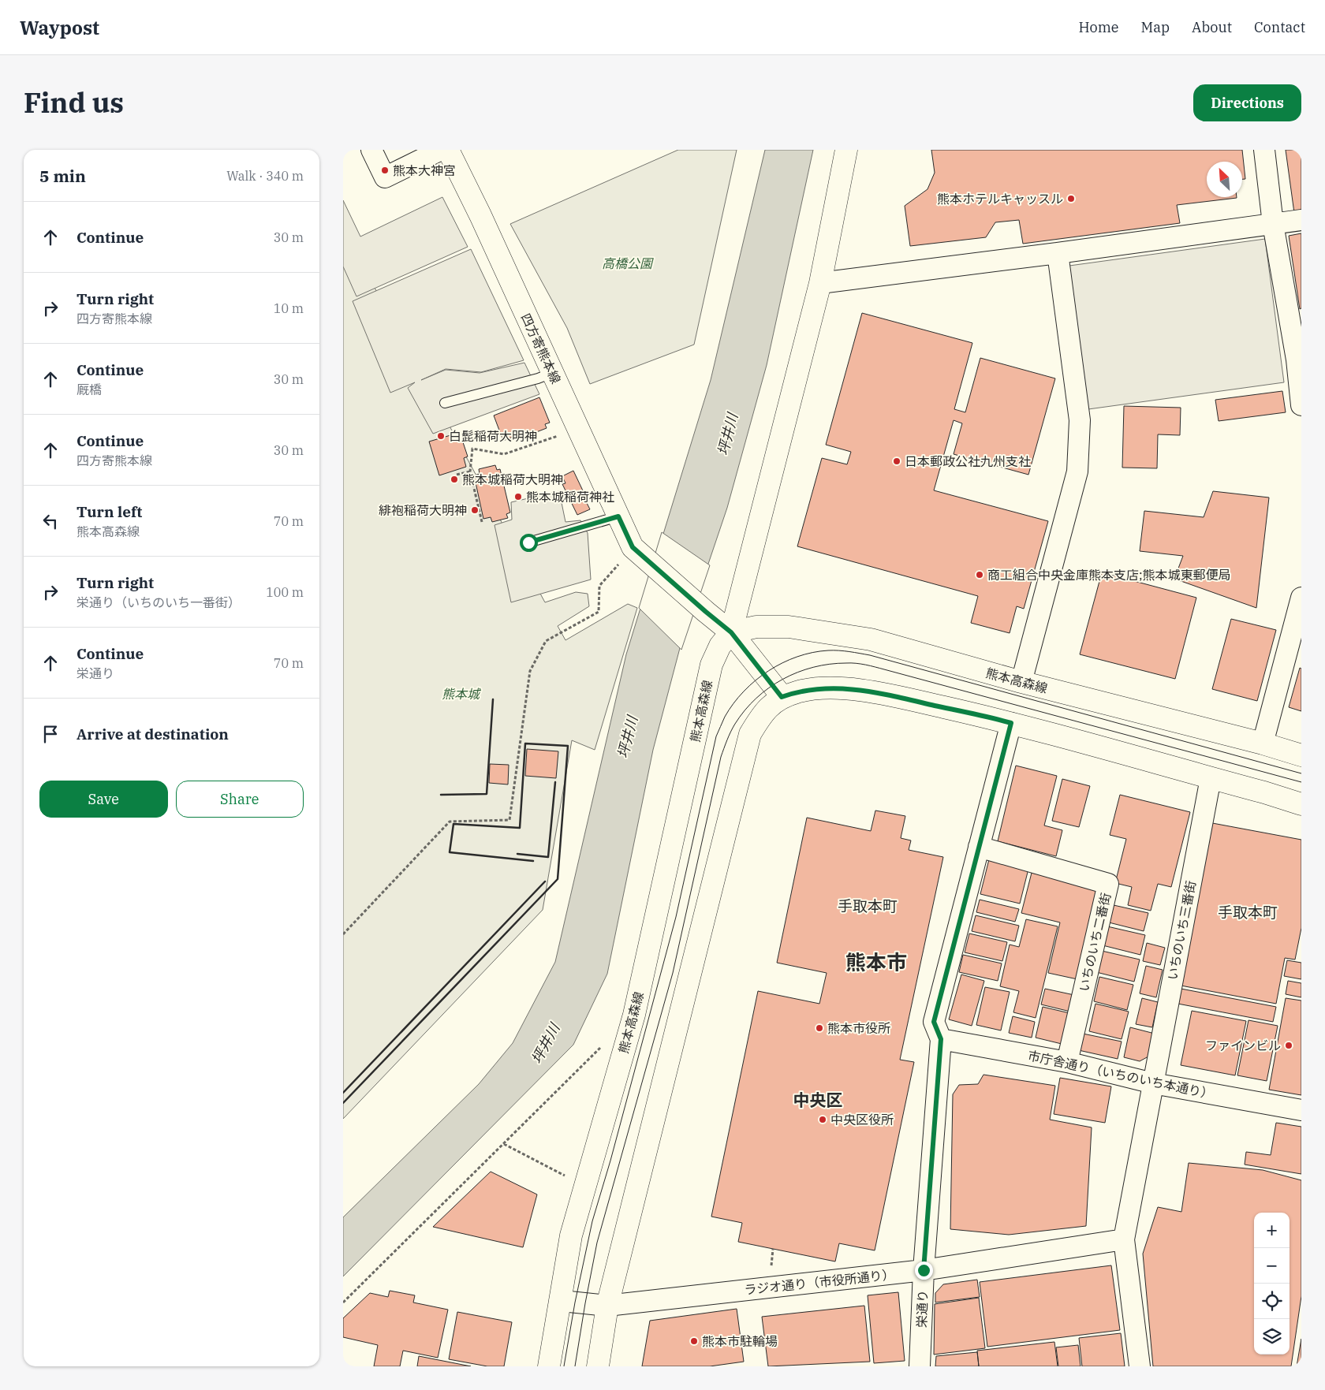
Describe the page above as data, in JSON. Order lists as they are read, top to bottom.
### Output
{
  "streets": {
    "main road": ["四方寄熊本線", "熊本高森線"],
    "street": [
      "いちのいち三番街",
      "いちのいち二番街",
      "市庁舎通り（いちのいち本通り）",
      "ラジオ通り（市役所通り）",
      "栄通り"
    ]
  },
  "crossings": [
    ["熊本高森線", "ラジオ通り（市役所通り）"],
    ["いちのいち三番街", "市庁舎通り（いちのいち本通り）"],
    ["いちのいち三番街", "ラジオ通り（市役所通り）"],
    ["いちのいち二番街", "市庁舎通り（いちのいち本通り）"],
    ["市庁舎通り（いちのいち本通り）", "栄通り"],
    ["ラジオ通り（市役所通り）", "栄通り"]
  ],
  "districts": [
    "手取本町",
    "手取本町",
    "熊本市",
    "中央区"
  ],
  "water": ["坪井川"],
  "parks": ["高橋公園", "熊本城"],
  "places": [
    "熊本大神宮",
    "熊本ホテルキャッスル",
    "白髭稲荷大明神",
    "日本郵政公社九州支社",
    "熊本城稲荷大明神",
    "熊本城稲荷神社",
    "緋袍稲荷大明神",
    "商工組合中央金庫熊本支店;熊本城東郵便局",
    "熊本市役所",
    "ファインビル",
    "中央区役所",
    "熊本市駐輪場"
  ],
  "north": "top left",
  "page": {
    "header": "Waypost",
    "nav": [
      "Home",
      "Map",
      "About",
      "Contact"
    ],
    "title": "Find us",
    "buttons": [
      "Directions",
      ["Save", "Share"]
    ],
    "heading": ["5 min", "Walk · 340 m"],
    "list": [
      ["Continue", "30 m"],
      ["Turn right", "四方寄熊本線", "10 m"],
      ["Continue", "厩橋", "30 m"],
      ["Continue", "四方寄熊本線", "30 m"],
      ["Turn left", "熊本高森線", "70 m"],
      ["Turn right", "栄通り（いちのいち一番街）", "100 m"],
      ["Continue", "栄通り", "70 m"],
      "Arrive at destination"
    ],
    "map_buttons": ["+", "−"]
  }
}
